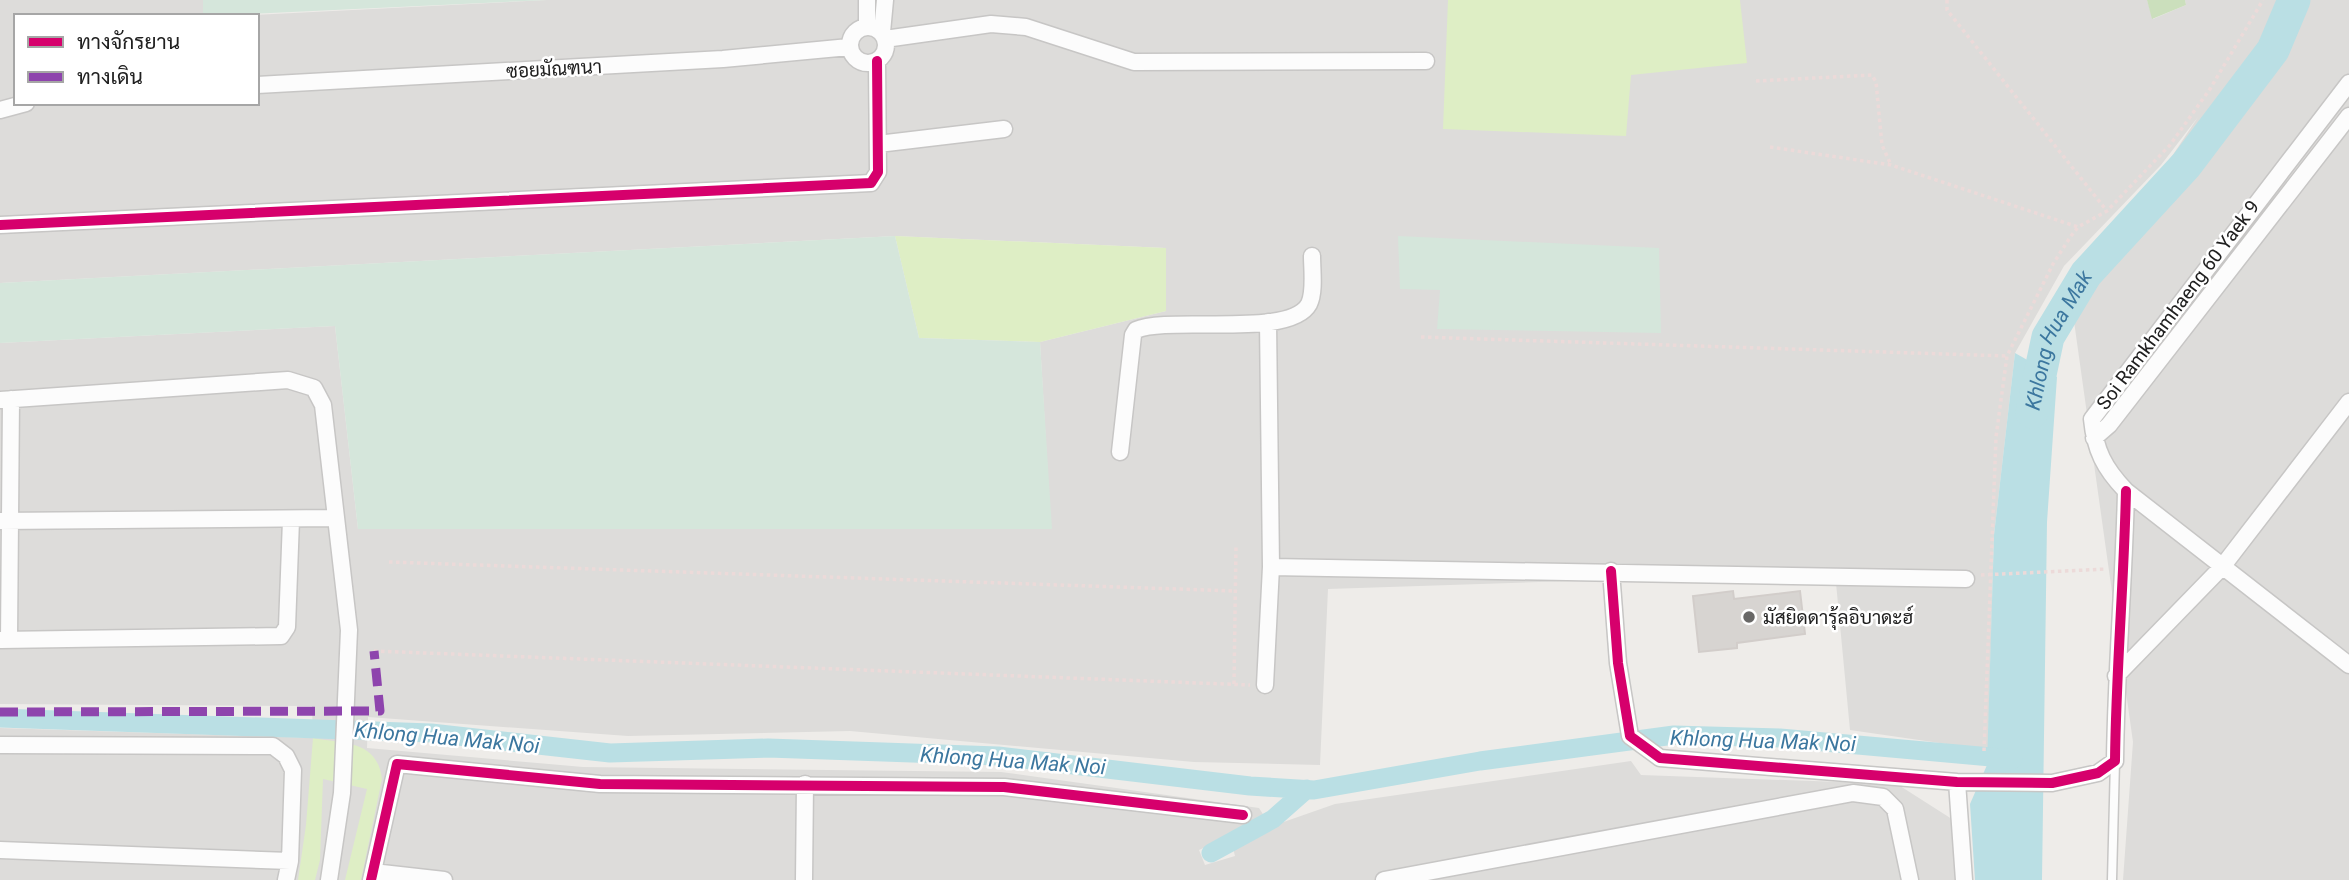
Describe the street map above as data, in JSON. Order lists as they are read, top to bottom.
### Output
{
  "streets": {
    "street": ["ซอยมัณฑนา", "Soi Ramkhamhaeng 60 Yaek 9"]
  },
  "water": ["Khlong Hua Mak", "Khlong Hua Mak Noi"],
  "places": ["มัสยิดดารุ้ลอิบาดะฮ์"],
  "legend": ["ทางจักรยาน", "ทางเดิน"]
}
